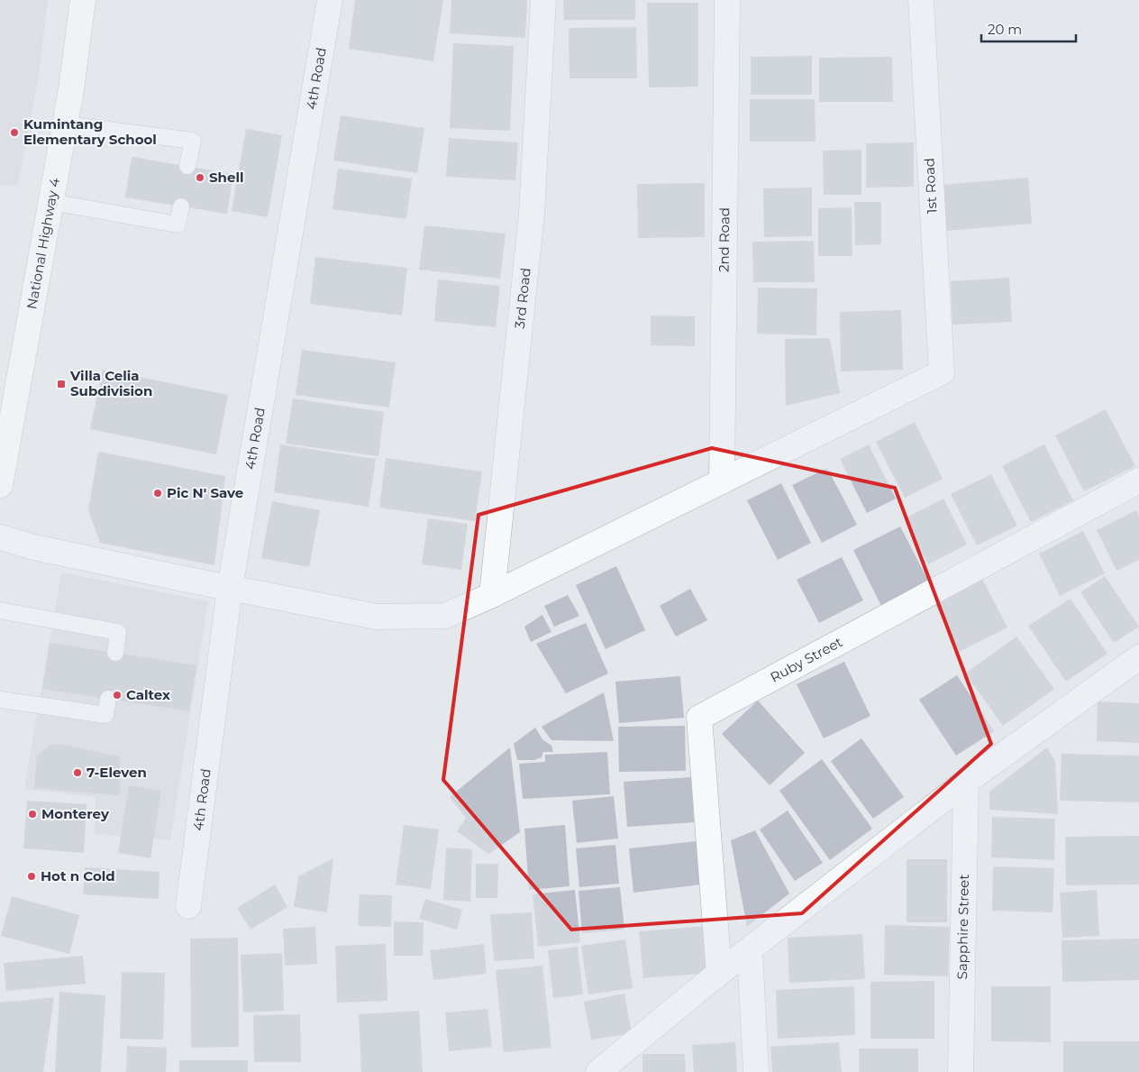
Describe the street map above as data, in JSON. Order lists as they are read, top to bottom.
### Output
{
  "streets": {
    "main road": ["National Highway 4"],
    "street": [
      "4th Road",
      "1st Road",
      "2nd Road",
      "3rd Road",
      "Ruby Street",
      "Sapphire Street"
    ]
  },
  "crossings": [
    ["1st Road", "2nd Road"]
  ],
  "places": {
    "other": [
      "Kumintang Elementary School",
      "Shell",
      "Pic N' Save",
      "Caltex",
      "7-Eleven",
      "Monterey",
      "Hot n Cold"
    ],
    "transit": ["Villa Celia Subdivision"]
  },
  "scale_bar": "20 m"
}
